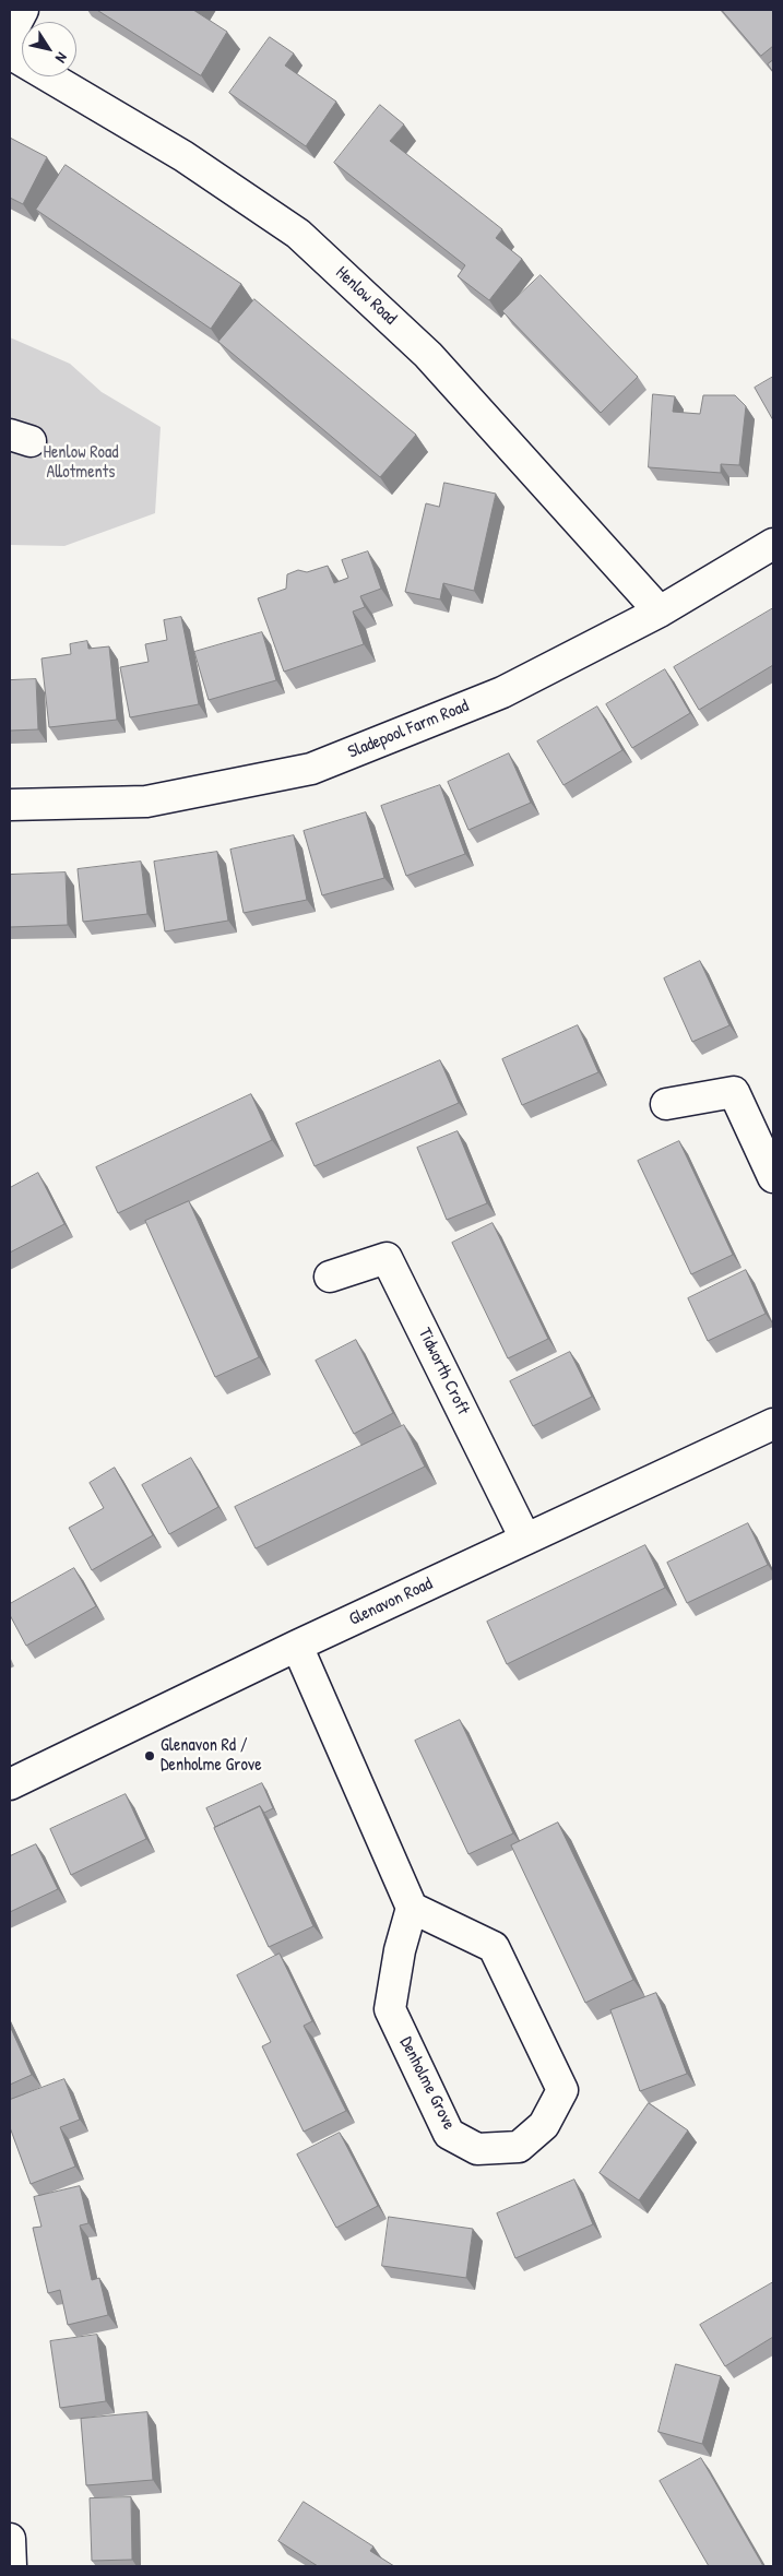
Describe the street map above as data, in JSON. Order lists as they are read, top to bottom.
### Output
{
  "streets": {
    "street": [
      "Henlow Road",
      "Sladepool Farm Road",
      "Tidworth Croft",
      "Glenavon Road",
      "Denholme Grove"
    ]
  },
  "crossings": [
    ["Henlow Road", "Sladepool Farm Road"],
    ["Tidworth Croft", "Glenavon Road"]
  ],
  "parks": ["Henlow Road Allotments"],
  "places": ["Glenavon Rd / Denholme Grove"],
  "north": "bottom right"
}
